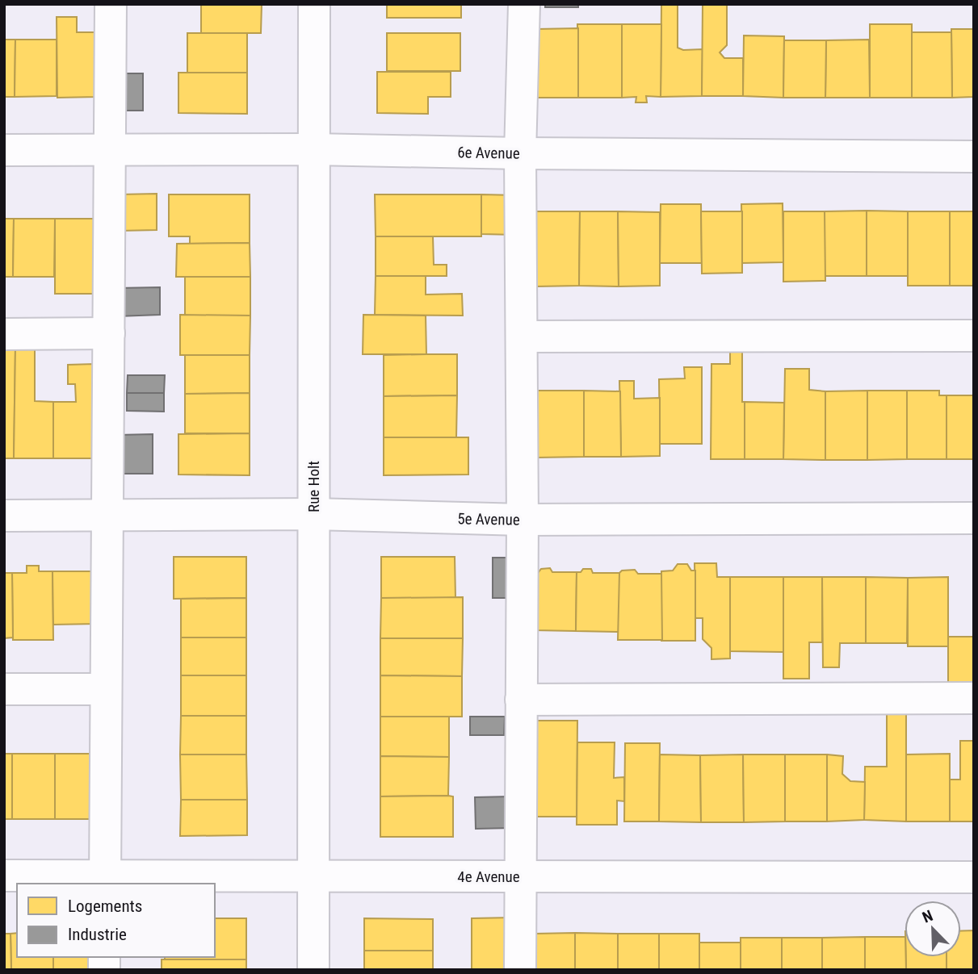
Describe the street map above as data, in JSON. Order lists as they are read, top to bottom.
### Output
{
  "streets": {
    "street": [
      "6e Avenue",
      "Rue Holt",
      "5e Avenue",
      "4e Avenue"
    ]
  },
  "crossings": [
    ["6e Avenue", "Rue Holt"],
    ["Rue Holt", "5e Avenue"],
    ["Rue Holt", "4e Avenue"]
  ],
  "legend": ["Logements", "Industrie"],
  "north": "top left"
}
